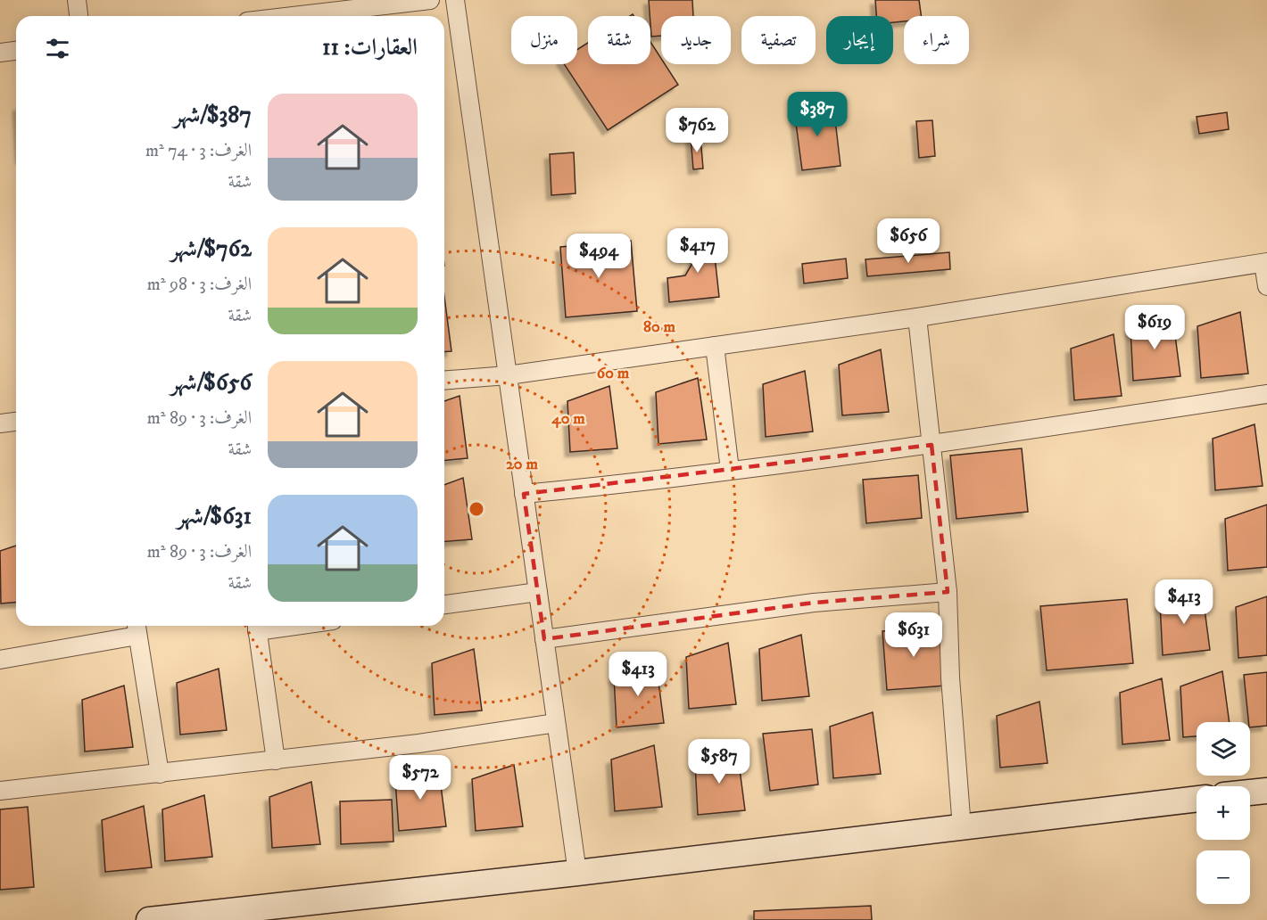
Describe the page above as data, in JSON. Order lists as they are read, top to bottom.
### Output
{
  "page": {
    "chip": [
      "شراء",
      "إيجار",
      "تصفية",
      "جديد",
      "شقة",
      "منزل"
    ],
    "heading": "العقارات: 11",
    "list": [
      {
        "name": "$387/شهر",
        "note": "الغرف: 3 · 74 m² · شقة"
      },
      {
        "name": "$762/شهر",
        "note": "الغرف: 3 · 98 m² · شقة"
      },
      {
        "name": "$656/شهر",
        "note": "الغرف: 3 · 89 m² · شقة"
      },
      {
        "name": "$631/شهر",
        "note": "الغرف: 3 · 89 m² · شقة"
      }
    ],
    "price": [
      "$387",
      "$762",
      "$656",
      "$417",
      "$494",
      "$619",
      "$413",
      "$631",
      "$413",
      "$587",
      "$572"
    ],
    "map_buttons": ["+", "−"]
  },
  "rings": [
    "80 m",
    "60 m",
    "40 m",
    "20 m"
  ]
}
